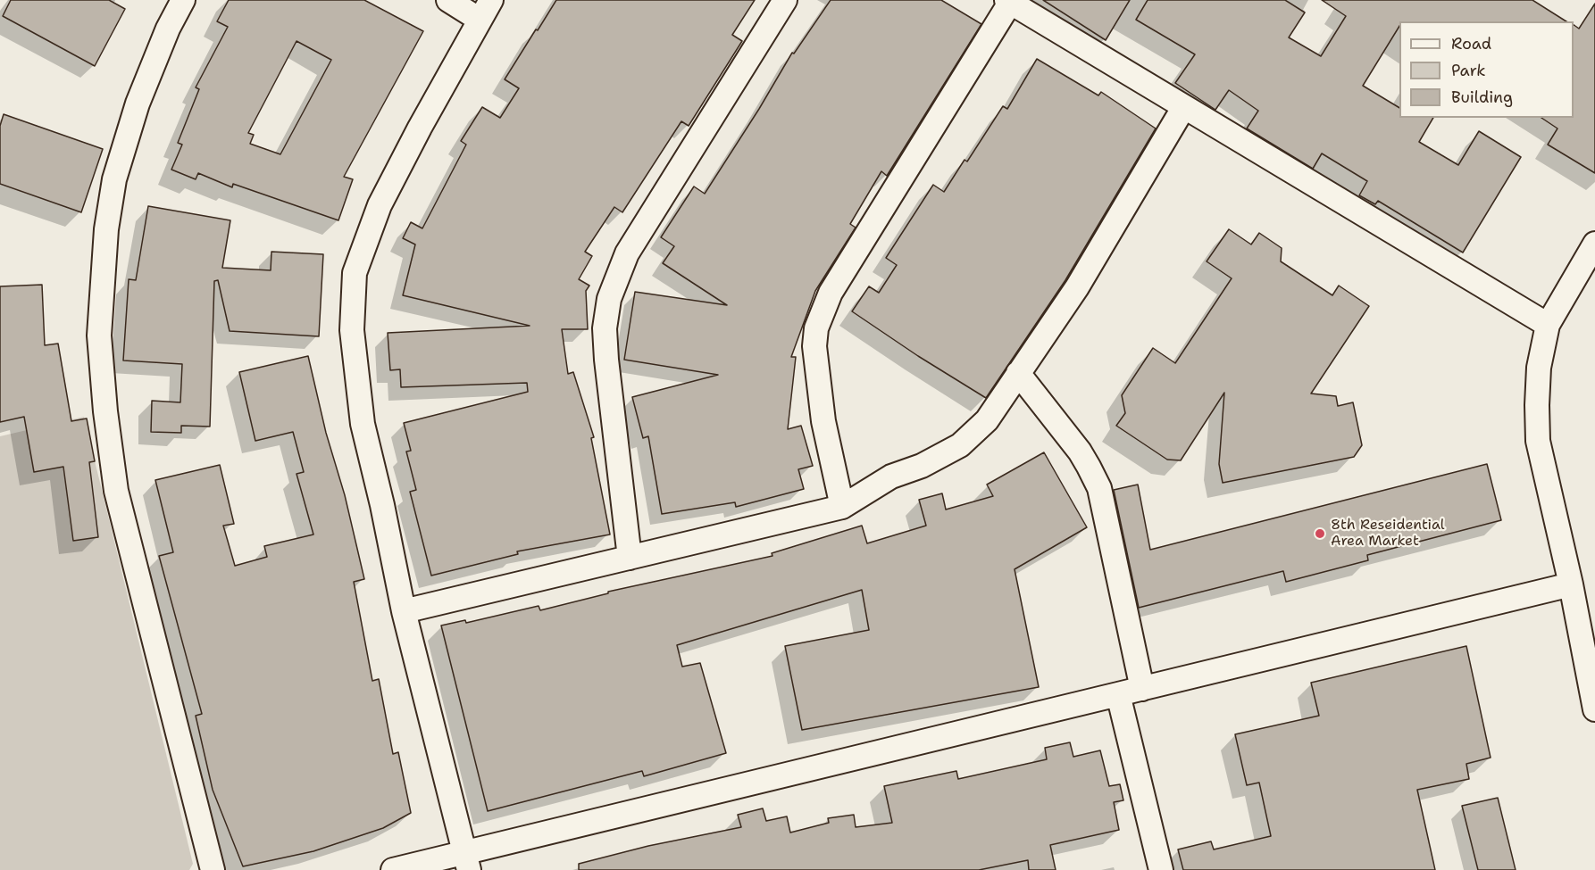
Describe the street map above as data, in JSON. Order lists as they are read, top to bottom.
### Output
{
  "places": ["8th Reseidential Area Market"],
  "legend": ["Road", "Park", "Building"]
}
